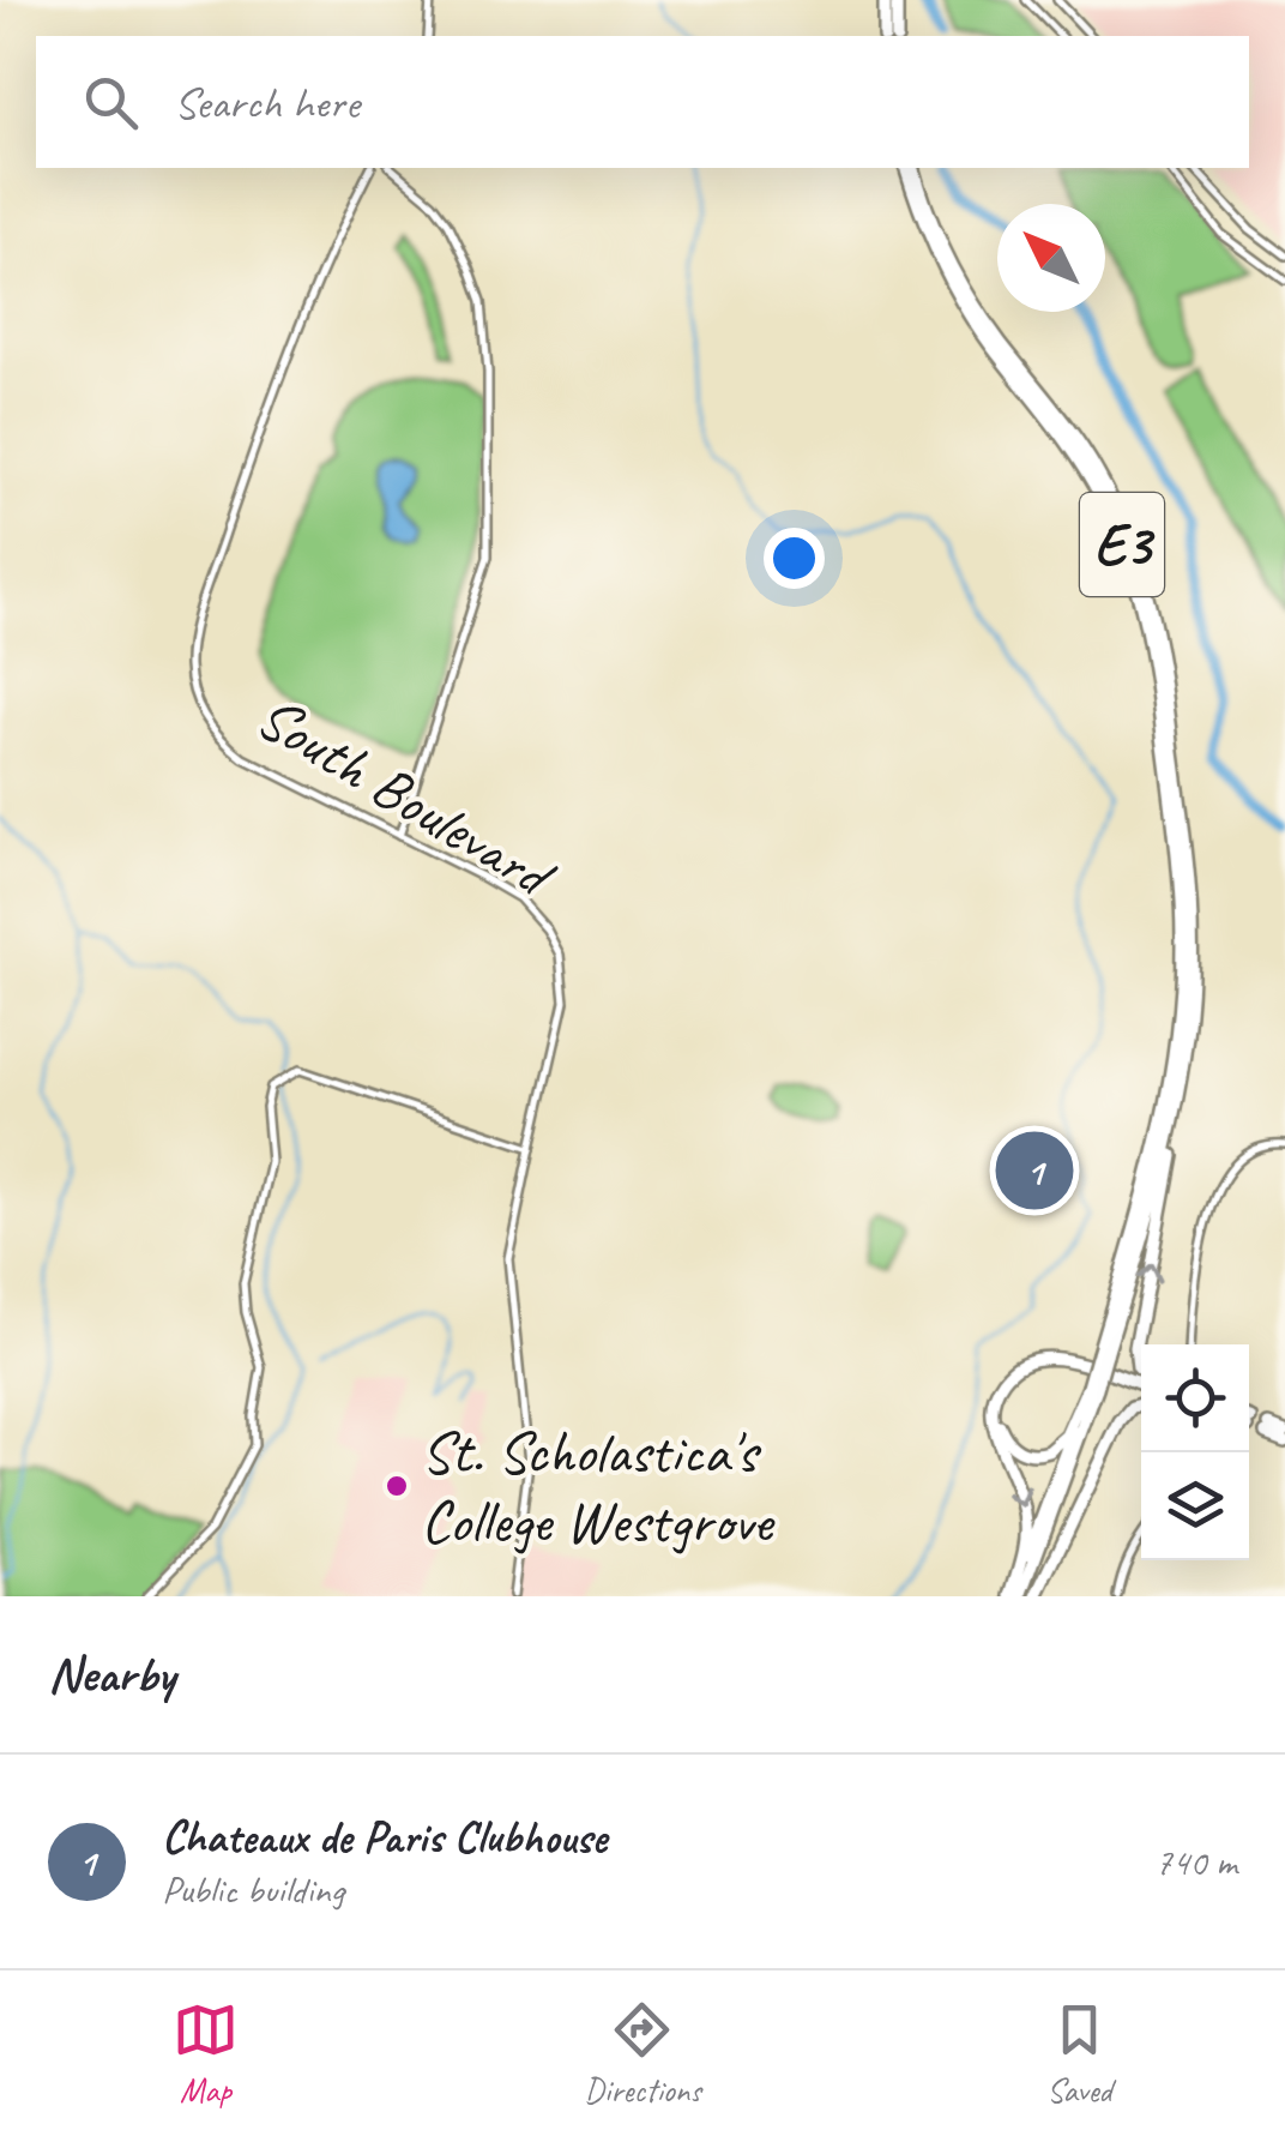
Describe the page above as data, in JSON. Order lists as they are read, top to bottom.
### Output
{
  "streets": {
    "highway": ["E3"],
    "main road": ["South Boulevard"]
  },
  "places": ["St. Scholastica's College Westgrove"],
  "north": "top left",
  "page": {
    "search": "Search here",
    "pins": "1",
    "heading": "Nearby",
    "list": [
      {
        "mark": "1",
        "name": "Chateaux de Paris Clubhouse",
        "note": "Public building",
        "value": "740 m"
      }
    ],
    "nav": ["Map", "Directions", "Saved"]
  }
}
